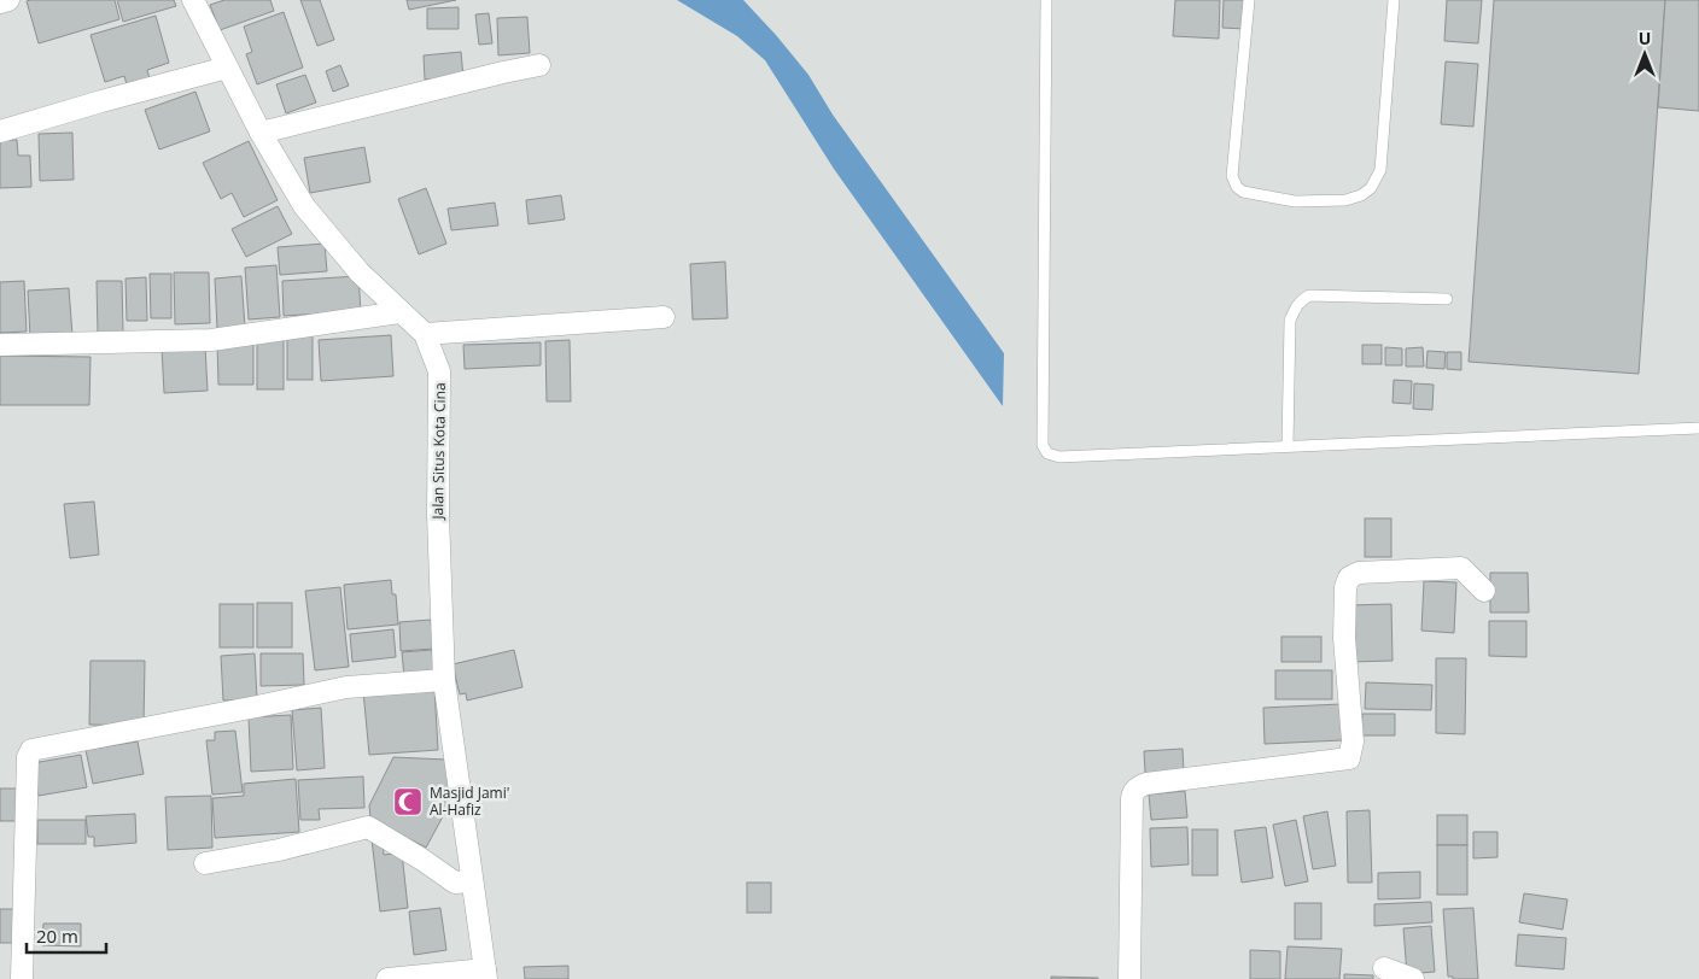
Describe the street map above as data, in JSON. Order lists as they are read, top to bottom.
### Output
{
  "streets": {
    "street": ["Jalan Situs Kota Cina"]
  },
  "places": {
    "mosque": ["Masjid Jami' Al-Hafiz"]
  },
  "scale_bar": "20 m",
  "north": "top"
}
